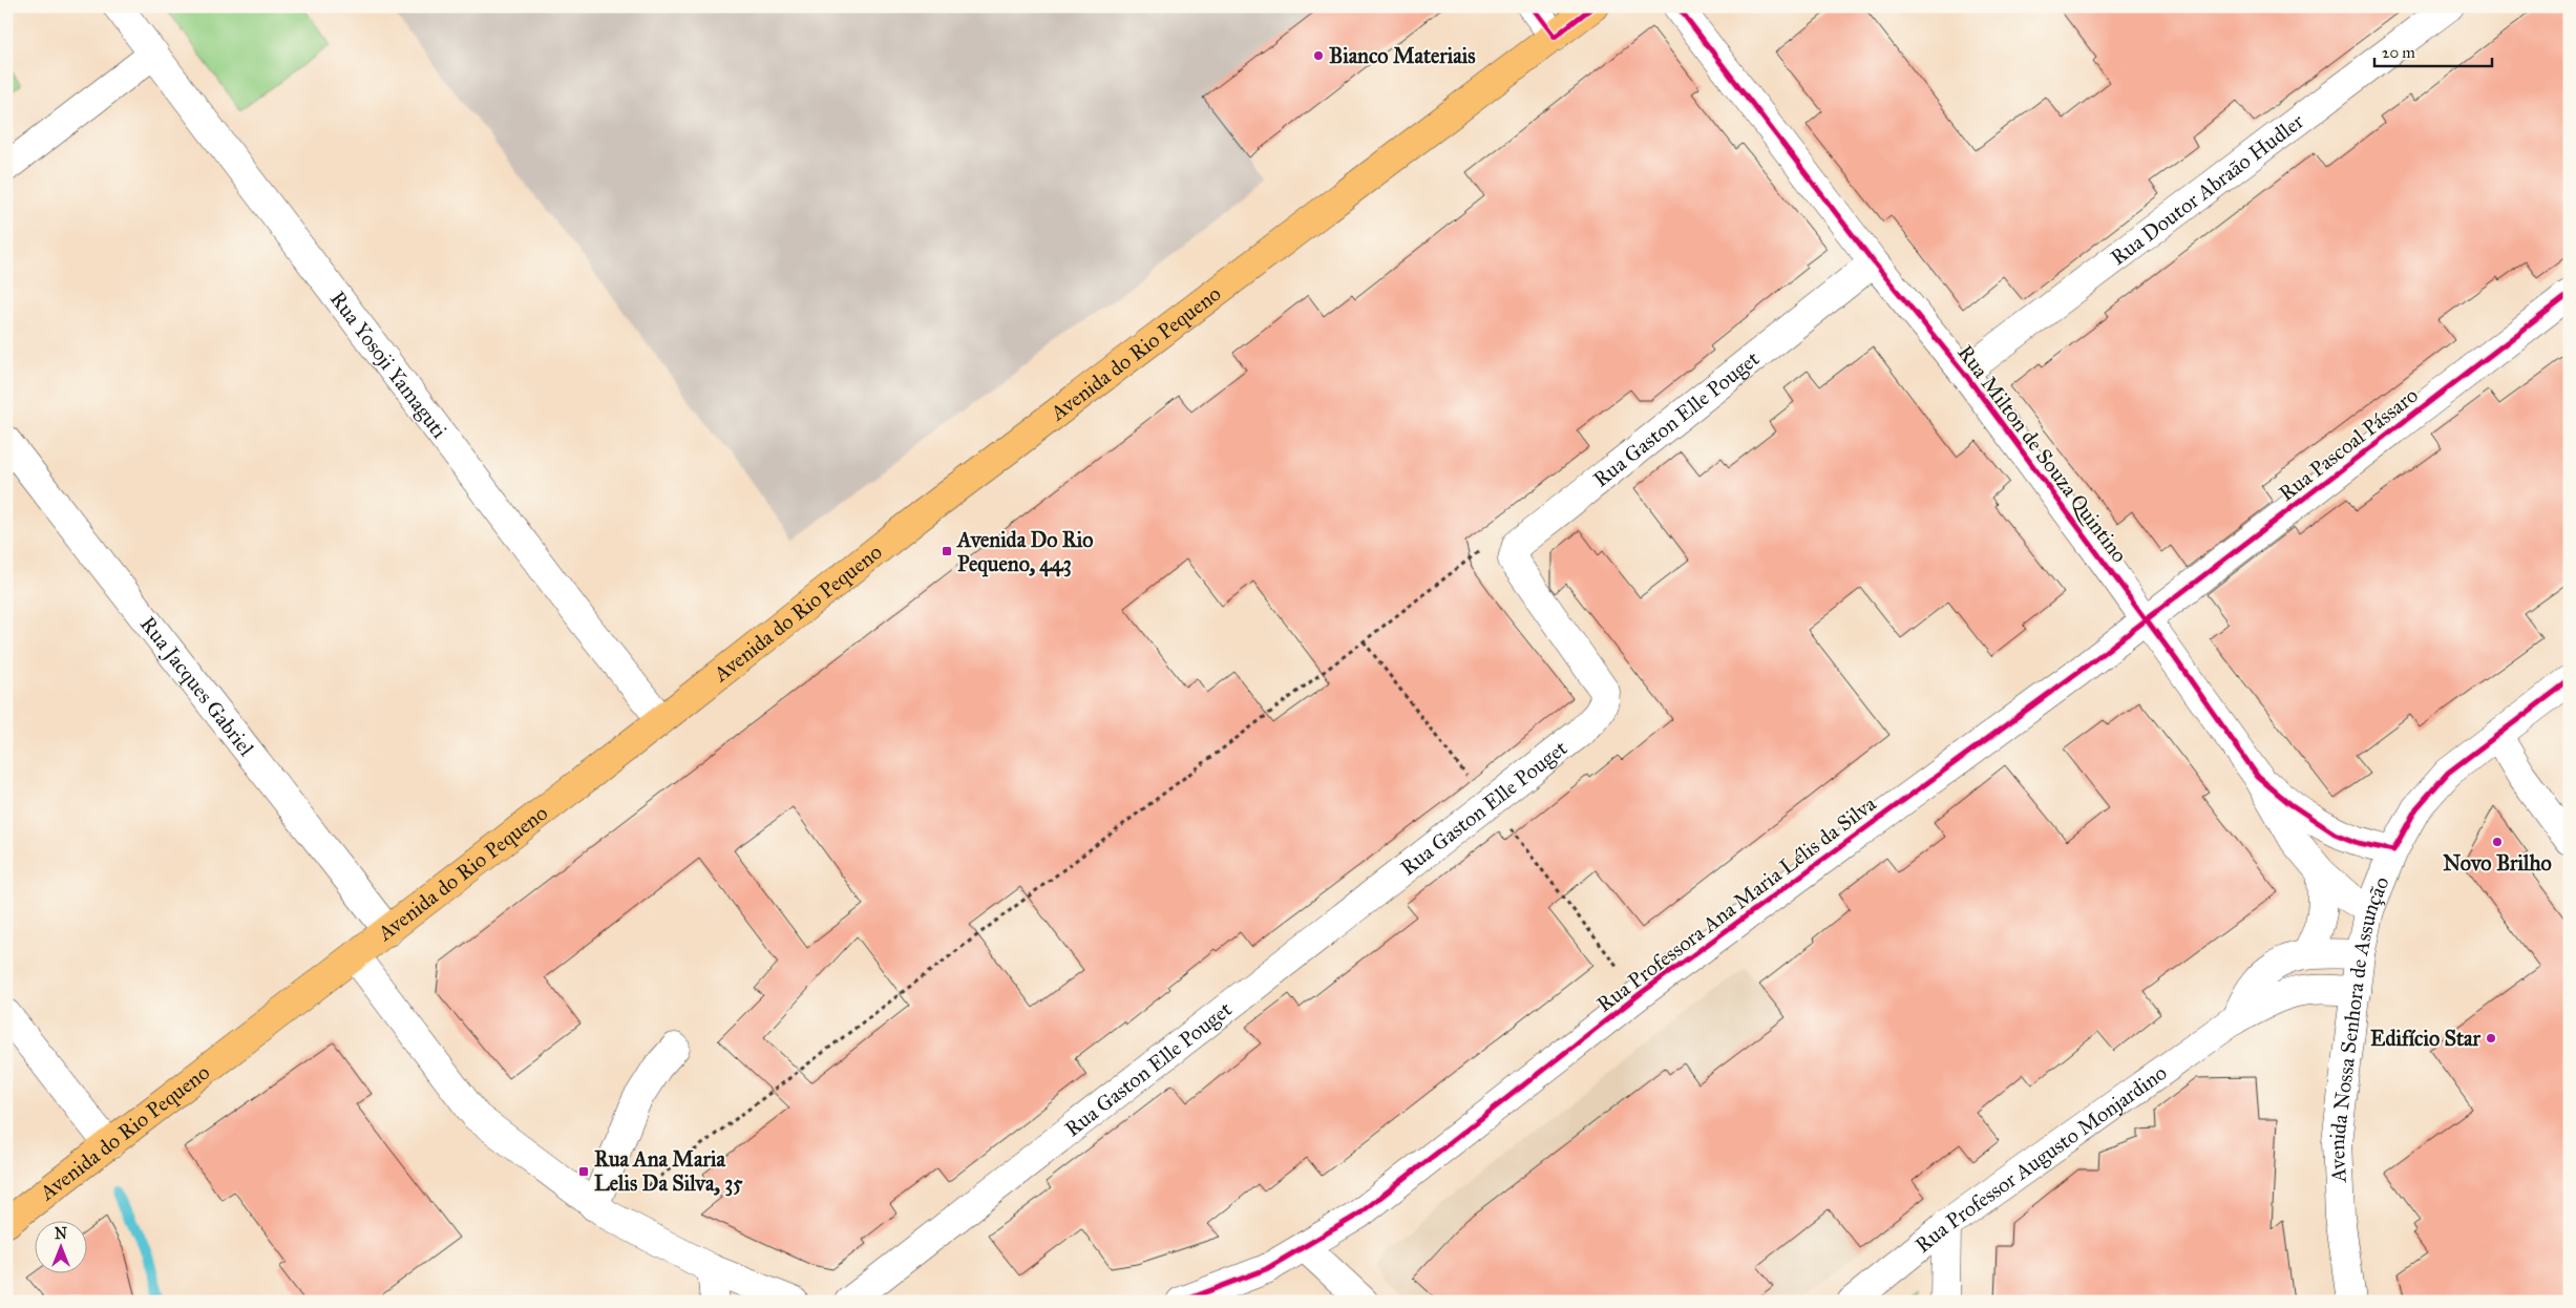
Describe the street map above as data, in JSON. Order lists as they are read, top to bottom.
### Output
{
  "streets": {
    "main road": ["Avenida do Rio Pequeno"],
    "street": [
      "Rua Doutor Abraão Hudler",
      "Rua Yosoji Yamaguti",
      "Rua Gaston Elle Pouget",
      "Rua Pascoal Pássaro",
      "Rua Milton de Souza Quintino",
      "Rua Jacques Gabriel",
      "Rua Professora Ana Maria Lélis da Silva",
      "Avenida Nossa Senhora de Assunção",
      "Rua Professor Augusto Monjardino"
    ]
  },
  "crossings": [
    ["Rua Doutor Abraão Hudler", "Rua Milton de Souza Quintino"],
    ["Avenida do Rio Pequeno", "Rua Yosoji Yamaguti"],
    ["Avenida do Rio Pequeno", "Rua Jacques Gabriel"],
    ["Rua Gaston Elle Pouget", "Rua Milton de Souza Quintino"],
    ["Rua Pascoal Pássaro", "Rua Milton de Souza Quintino"],
    ["Rua Pascoal Pássaro", "Rua Professora Ana Maria Lélis da Silva"],
    ["Rua Milton de Souza Quintino", "Rua Professora Ana Maria Lélis da Silva"],
    ["Rua Milton de Souza Quintino", "Avenida Nossa Senhora de Assunção"],
    ["Avenida Nossa Senhora de Assunção", "Rua Professor Augusto Monjardino"]
  ],
  "places": {
    "other": ["Bianco Materiais", "Novo Brilho", "Edifício Star"],
    "transit": ["Avenida Do Rio Pequeno, 443", "Rua Ana Maria Lelis Da Silva, 35"]
  },
  "scale_bar": "20 m",
  "north": "top"
}
